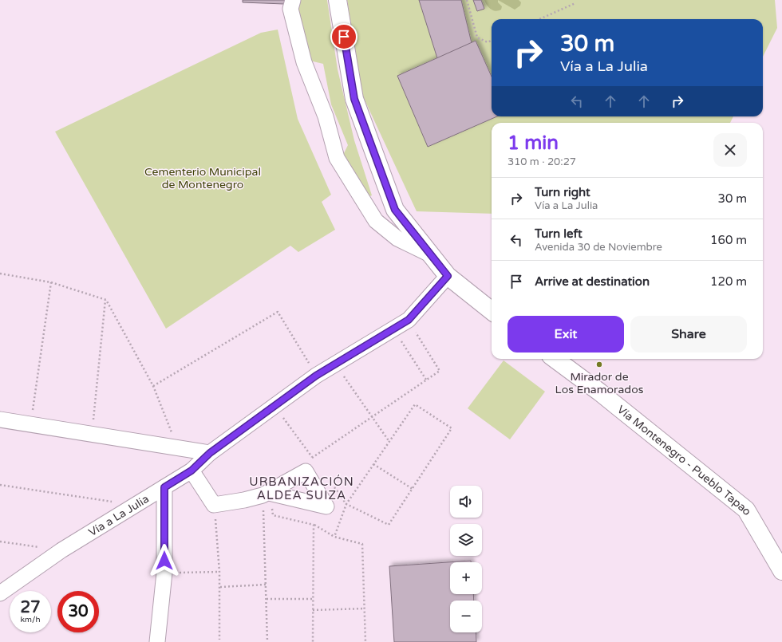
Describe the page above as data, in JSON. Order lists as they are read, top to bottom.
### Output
{
  "streets": {
    "main road": ["Vía Montenegro - Pueblo Tapao"],
    "street": ["Vía a La Julia"]
  },
  "districts": ["URBANIZACIÓN ALDEA SUIZA"],
  "parks": ["Cementerio Municipal de Montenegro"],
  "places": ["Mirador de Los Enamorados"],
  "page": {
    "turn": ["30 m", "Vía a La Julia"],
    "heading": ["1 min", "310 m · 20:27"],
    "list": [
      {
        "name": "Turn right",
        "note": "Vía a La Julia",
        "value": "30 m"
      },
      {
        "name": "Turn left",
        "note": "Avenida 30 de Noviembre",
        "value": "160 m"
      },
      {
        "name": "Arrive at destination",
        "value": "120 m"
      }
    ],
    "buttons": ["Exit", "Share"],
    "map_buttons": ["+", "−"],
    "speed": "27 km/h",
    "limit": "30"
  }
}
